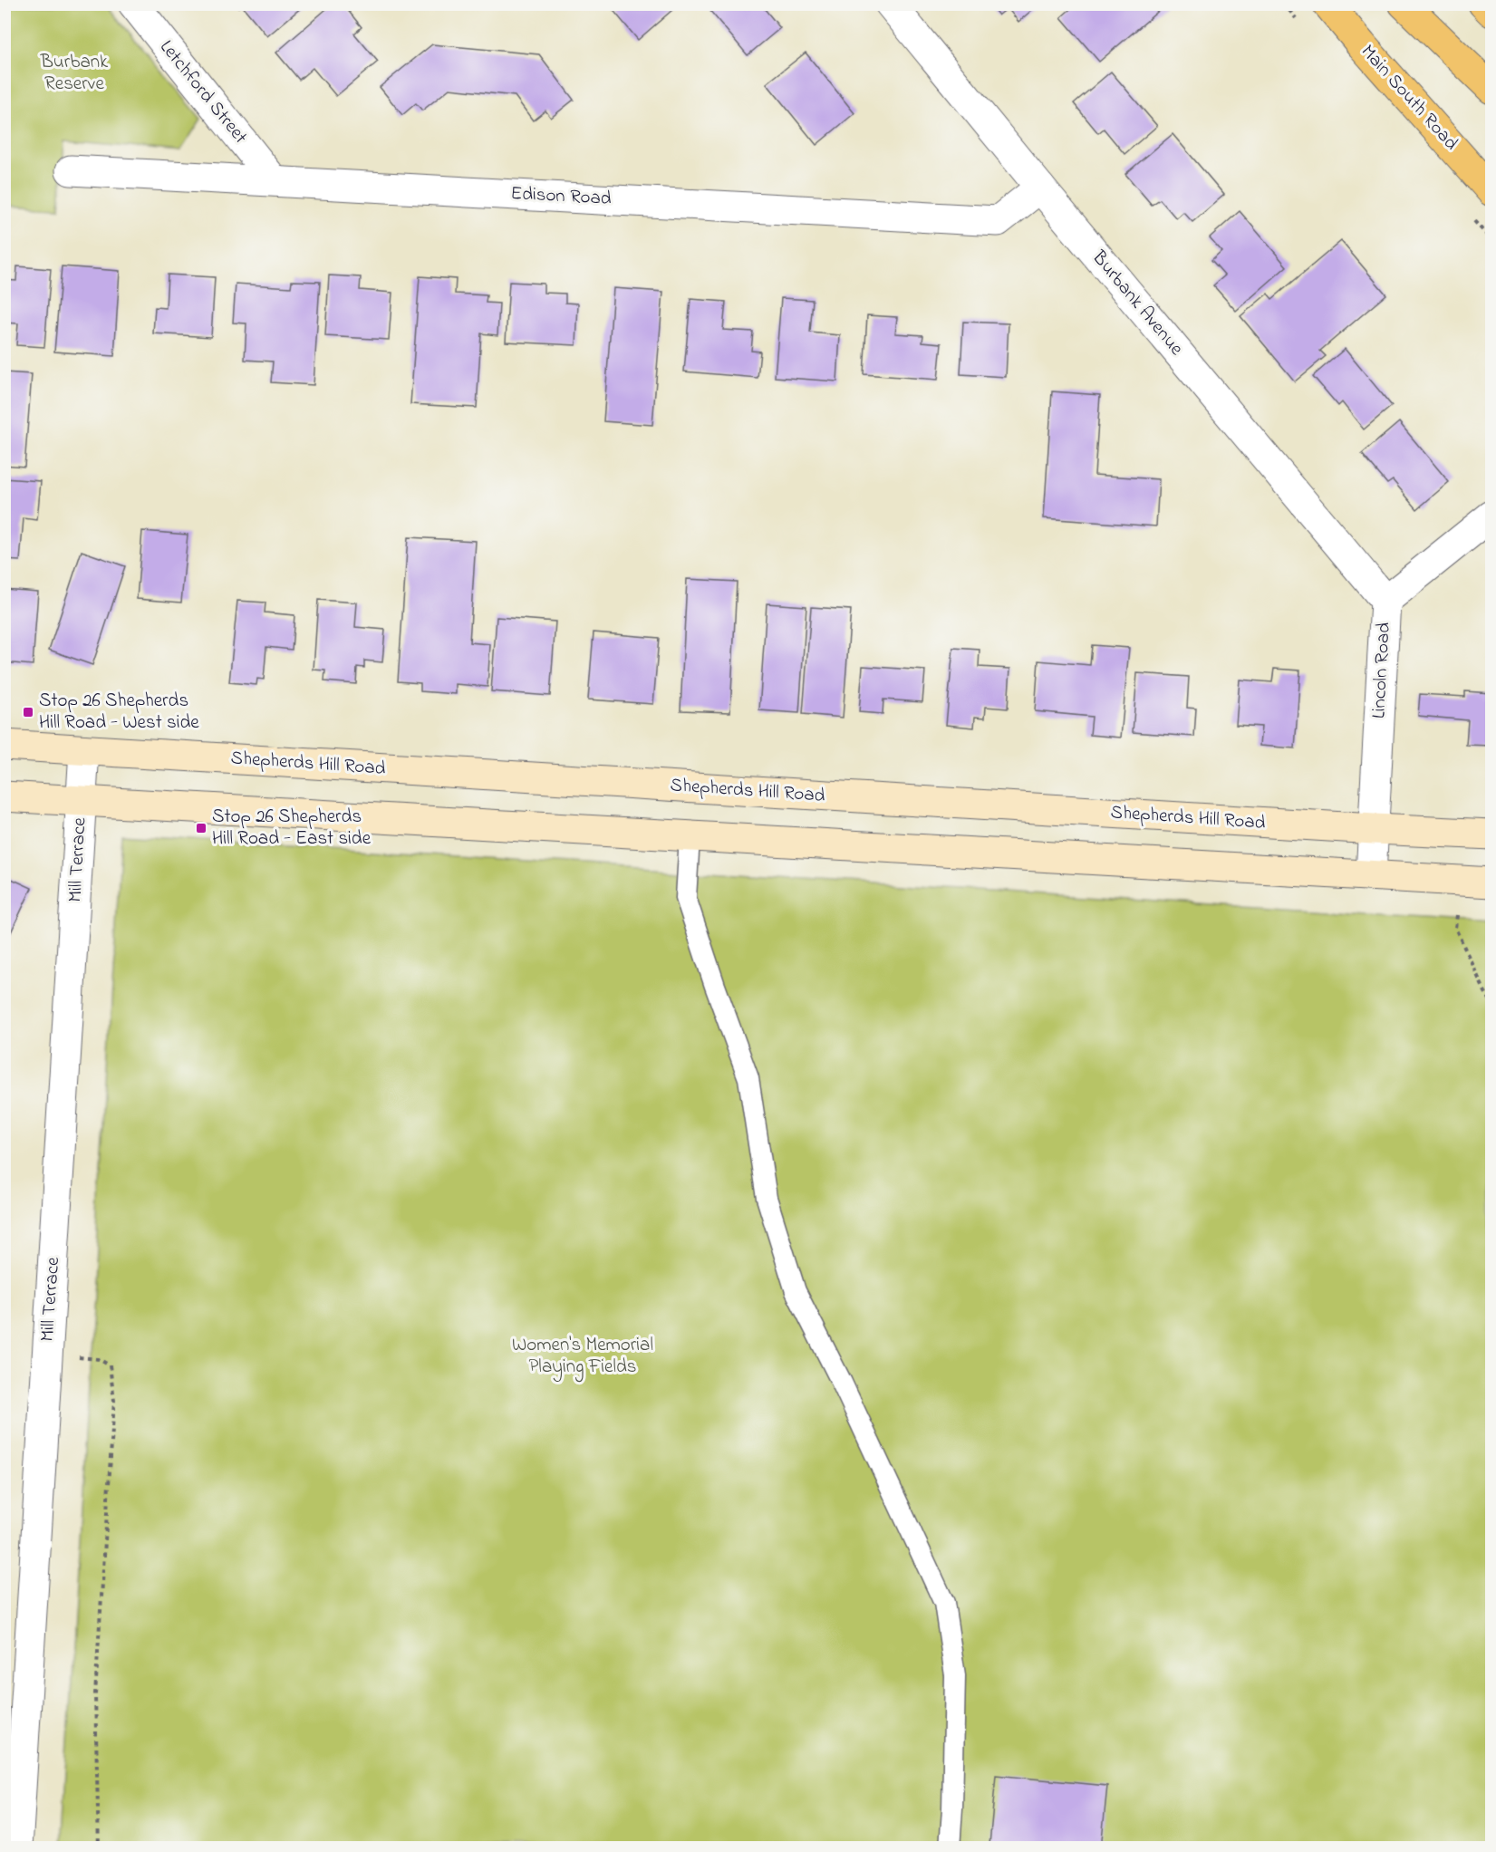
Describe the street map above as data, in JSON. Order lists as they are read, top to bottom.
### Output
{
  "streets": {
    "highway": ["Main South Road"],
    "main road": ["Shepherds Hill Road"],
    "street": [
      "Letchford Street",
      "Edison Road",
      "Burbank Avenue",
      "Lincoln Road",
      "Mill Terrace"
    ]
  },
  "crossings": [
    ["Letchford Street", "Edison Road"],
    ["Edison Road", "Burbank Avenue"],
    ["Burbank Avenue", "Lincoln Road"],
    ["Lincoln Road", "Shepherds Hill Road"],
    ["Shepherds Hill Road", "Mill Terrace"]
  ],
  "parks": ["Burbank Reserve", "Women's Memorial Playing Fields"],
  "places": {
    "transit": ["Stop 26 Shepherds Hill Road - West side", "Stop 26 Shepherds Hill Road - East side"]
  }
}
